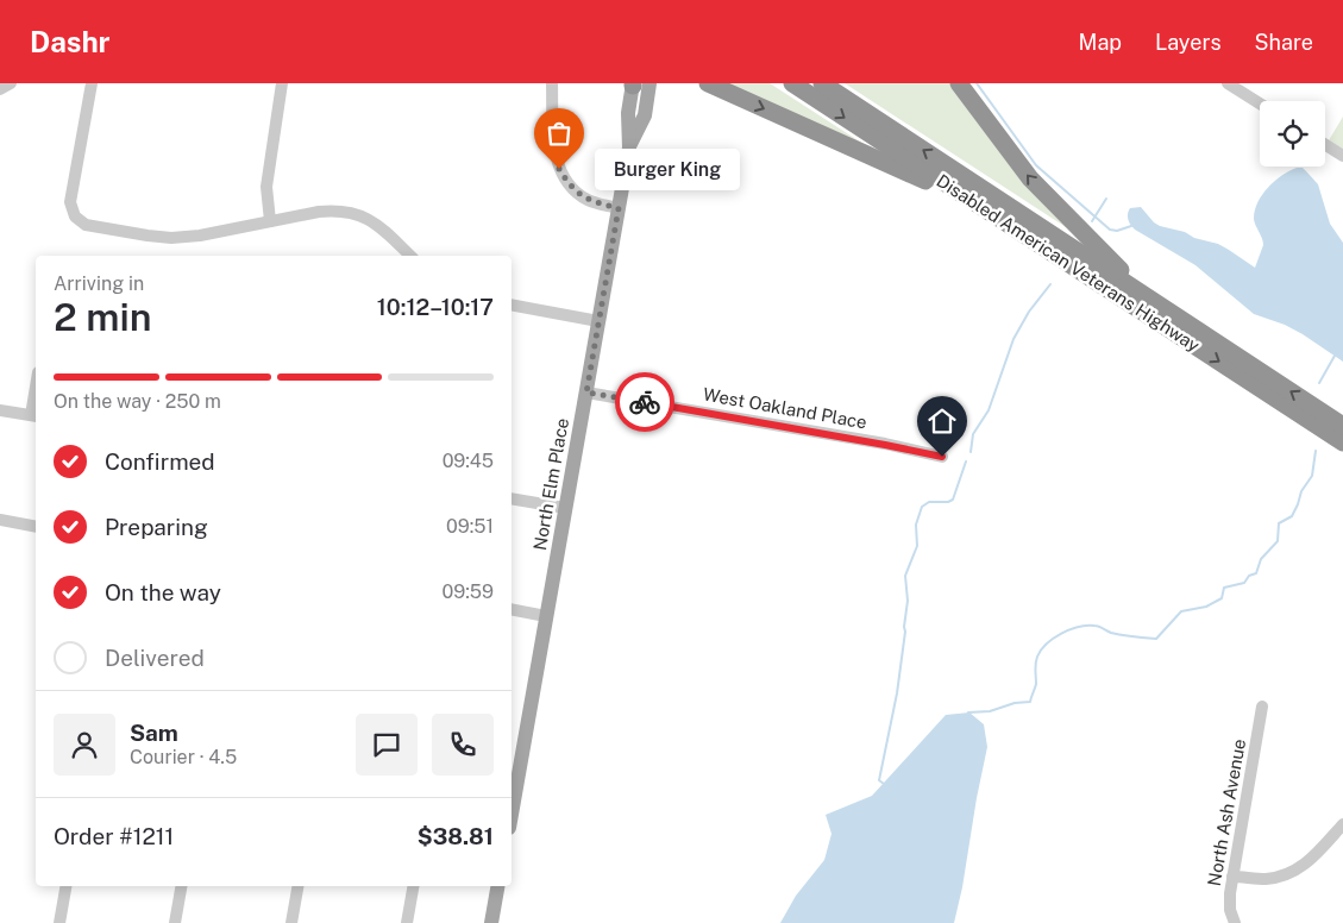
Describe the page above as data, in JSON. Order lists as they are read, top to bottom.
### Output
{
  "streets": {
    "highway": ["Disabled American Veterans Highway"],
    "main road": ["North Elm Place"],
    "street": ["West Oakland Place", "North Ash Avenue"]
  },
  "crossings": [
    ["West Oakland Place", "North Elm Place"]
  ],
  "places": ["Burger King"],
  "page": {
    "header": "Dashr",
    "nav": ["Map", "Layers", "Share"],
    "bubble": "Burger King",
    "heading": ["2 min", "Arriving in", "10:12–10:17"],
    "panel": [
      "Sam",
      "Courier · 4.5",
      "Order #1211",
      "$38.81"
    ],
    "bar": "On the way · 250 m",
    "list": [
      ["Confirmed", "09:45"],
      ["Preparing", "09:51"],
      ["On the way", "09:59"],
      "Delivered"
    ]
  }
}
